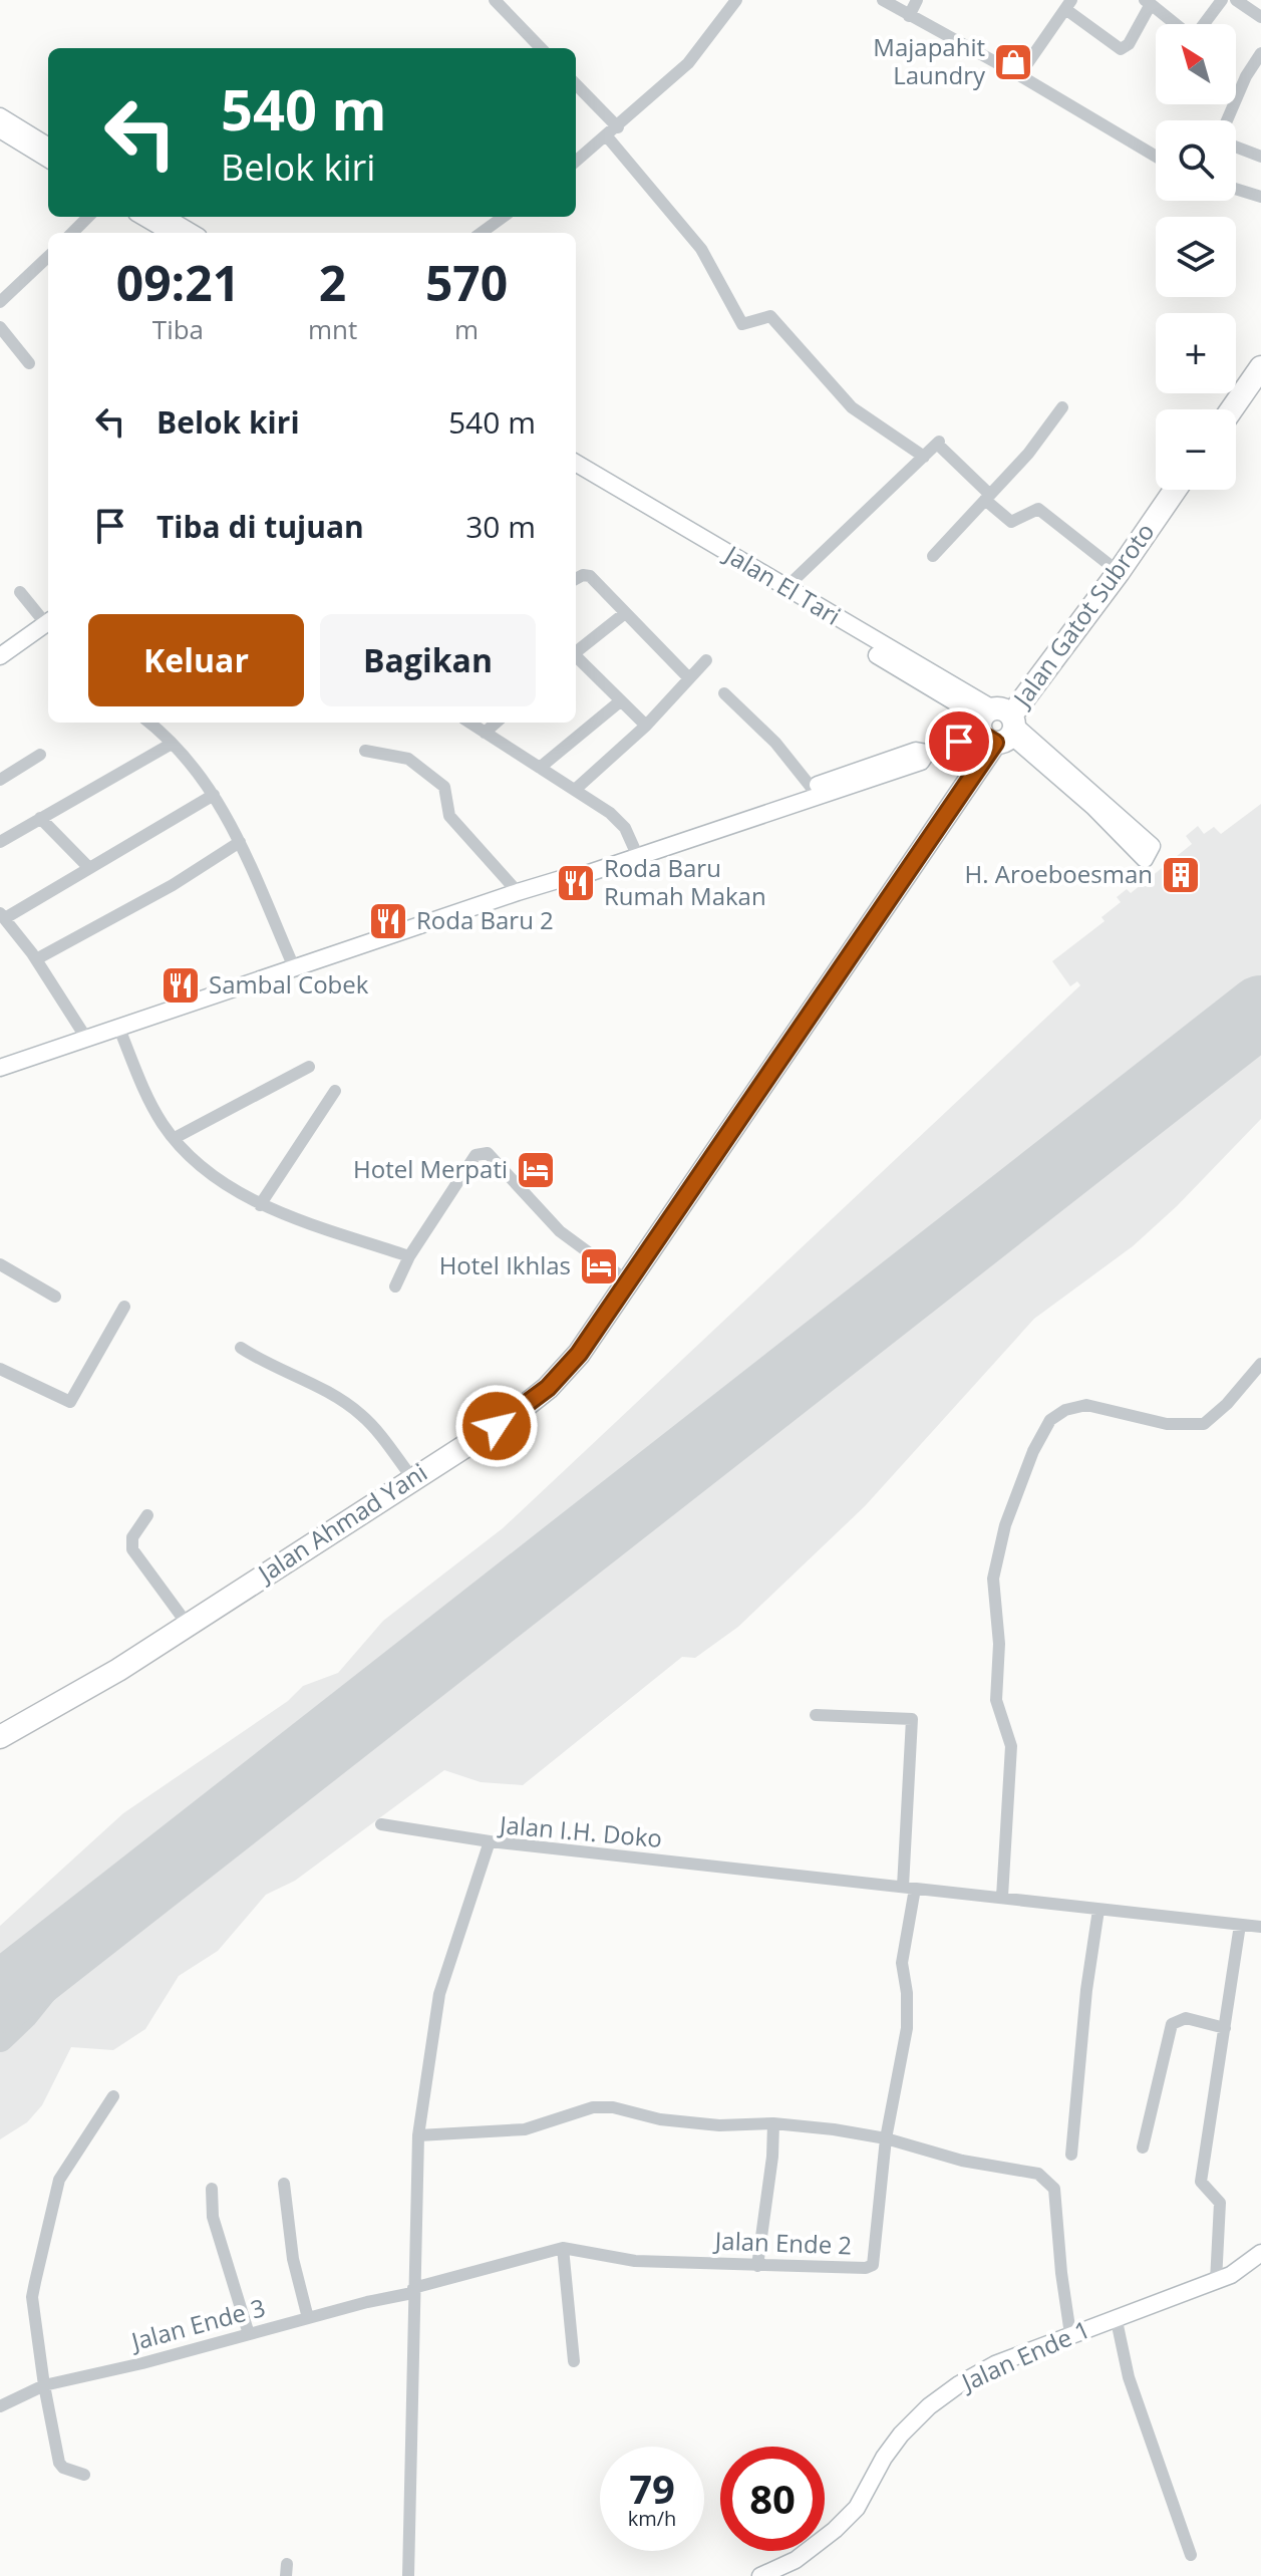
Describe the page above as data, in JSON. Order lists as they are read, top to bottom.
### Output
{
  "streets": {
    "highway": ["Jalan Gatot Subroto", "Jalan Ahmad Yani"],
    "street": [
      "Jalan El Tari",
      "Jalan I.H. Doko",
      "Jalan Ende 2",
      "Jalan Ende 3",
      "Jalan Ende 1"
    ]
  },
  "crossings": [
    ["Jalan El Tari", "Jalan Gatot Subroto"],
    ["Jalan El Tari", "Jalan Ahmad Yani"],
    ["Jalan Gatot Subroto", "Jalan Ahmad Yani"],
    ["Jalan I.H. Doko", "Jalan Ende 2"],
    ["Jalan I.H. Doko", "Jalan Ende 3"],
    ["Jalan Ende 2", "Jalan Ende 3"]
  ],
  "places": {
    "shop": ["Majapahit Laundry"],
    "building": ["H. Aroeboesman"],
    "restaurant": ["Roda Baru Rumah Makan", "Roda Baru 2", "Sambal Cobek"],
    "hotel": ["Hotel Merpati", "Hotel Ikhlas"]
  },
  "north": "top left",
  "page": {
    "map_buttons": ["+", "−"],
    "turn": ["540 m", "Belok kiri"],
    "eta": [
      "09:21",
      "Tiba",
      "2",
      "mnt",
      "570",
      "m"
    ],
    "list": [
      {
        "name": "Belok kiri",
        "value": "540 m"
      },
      {
        "name": "Tiba di tujuan",
        "value": "30 m"
      }
    ],
    "buttons": ["Keluar", "Bagikan"],
    "speed": "79 km/h",
    "limit": "80"
  }
}
